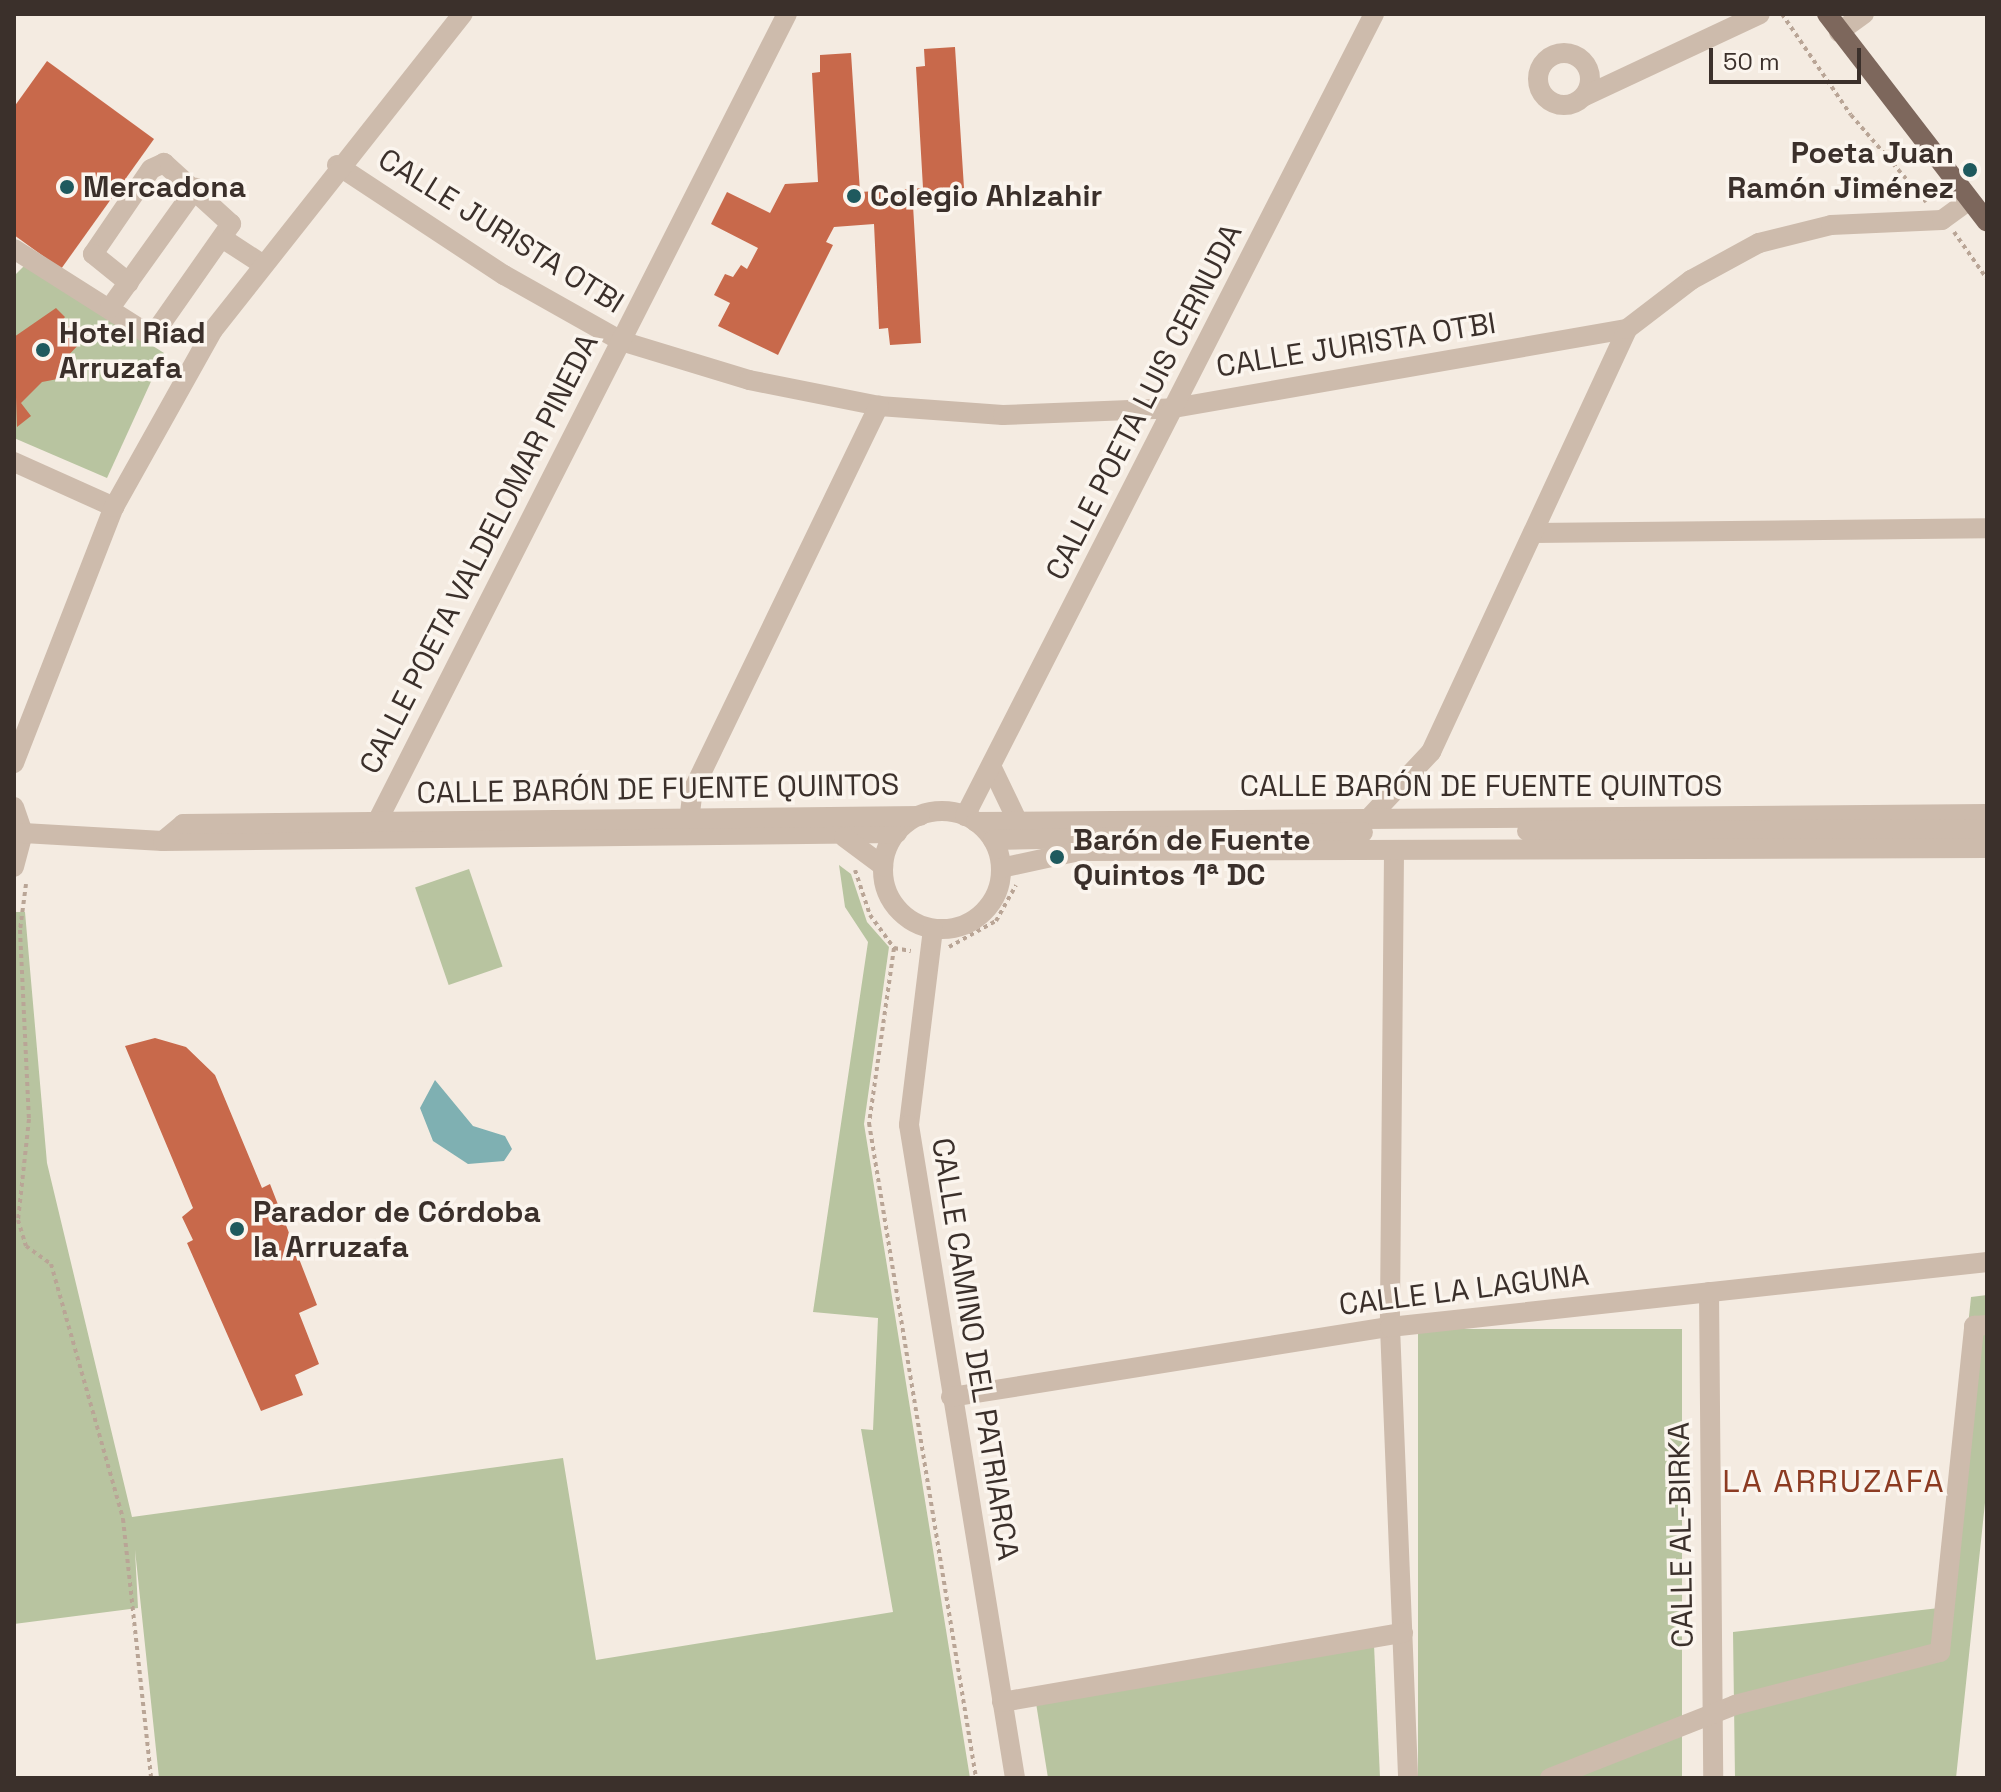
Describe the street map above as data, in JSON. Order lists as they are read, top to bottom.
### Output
{
  "streets": {
    "street": [
      "CALLE JURISTA OTBI",
      "CALLE POETA LUIS CERNUDA",
      "CALLE POETA VALDELOMAR PINEDA",
      "CALLE BARÓN DE FUENTE QUINTOS",
      "CALLE LA LAGUNA",
      "CALLE CAMINO DEL PATRIARCA",
      "CALLE AL-BIRKA"
    ]
  },
  "crossings": [
    ["CALLE JURISTA OTBI", "CALLE POETA LUIS CERNUDA"],
    ["CALLE JURISTA OTBI", "CALLE POETA VALDELOMAR PINEDA"],
    ["CALLE POETA LUIS CERNUDA", "CALLE BARÓN DE FUENTE QUINTOS"],
    ["CALLE POETA LUIS CERNUDA", "CALLE CAMINO DEL PATRIARCA"],
    ["CALLE POETA VALDELOMAR PINEDA", "CALLE BARÓN DE FUENTE QUINTOS"],
    ["CALLE BARÓN DE FUENTE QUINTOS", "CALLE CAMINO DEL PATRIARCA"],
    ["CALLE LA LAGUNA", "CALLE CAMINO DEL PATRIARCA"],
    ["CALLE LA LAGUNA", "CALLE AL-BIRKA"]
  ],
  "districts": ["LA ARRUZAFA"],
  "places": [
    "Poeta Juan Ramón Jiménez",
    "Mercadona",
    "Colegio Ahlzahir",
    "Hotel Riad Arruzafa",
    "Barón de Fuente Quintos 1ª DC",
    "Parador de Córdoba la Arruzafa"
  ],
  "scale_bar": "50 m"
}
